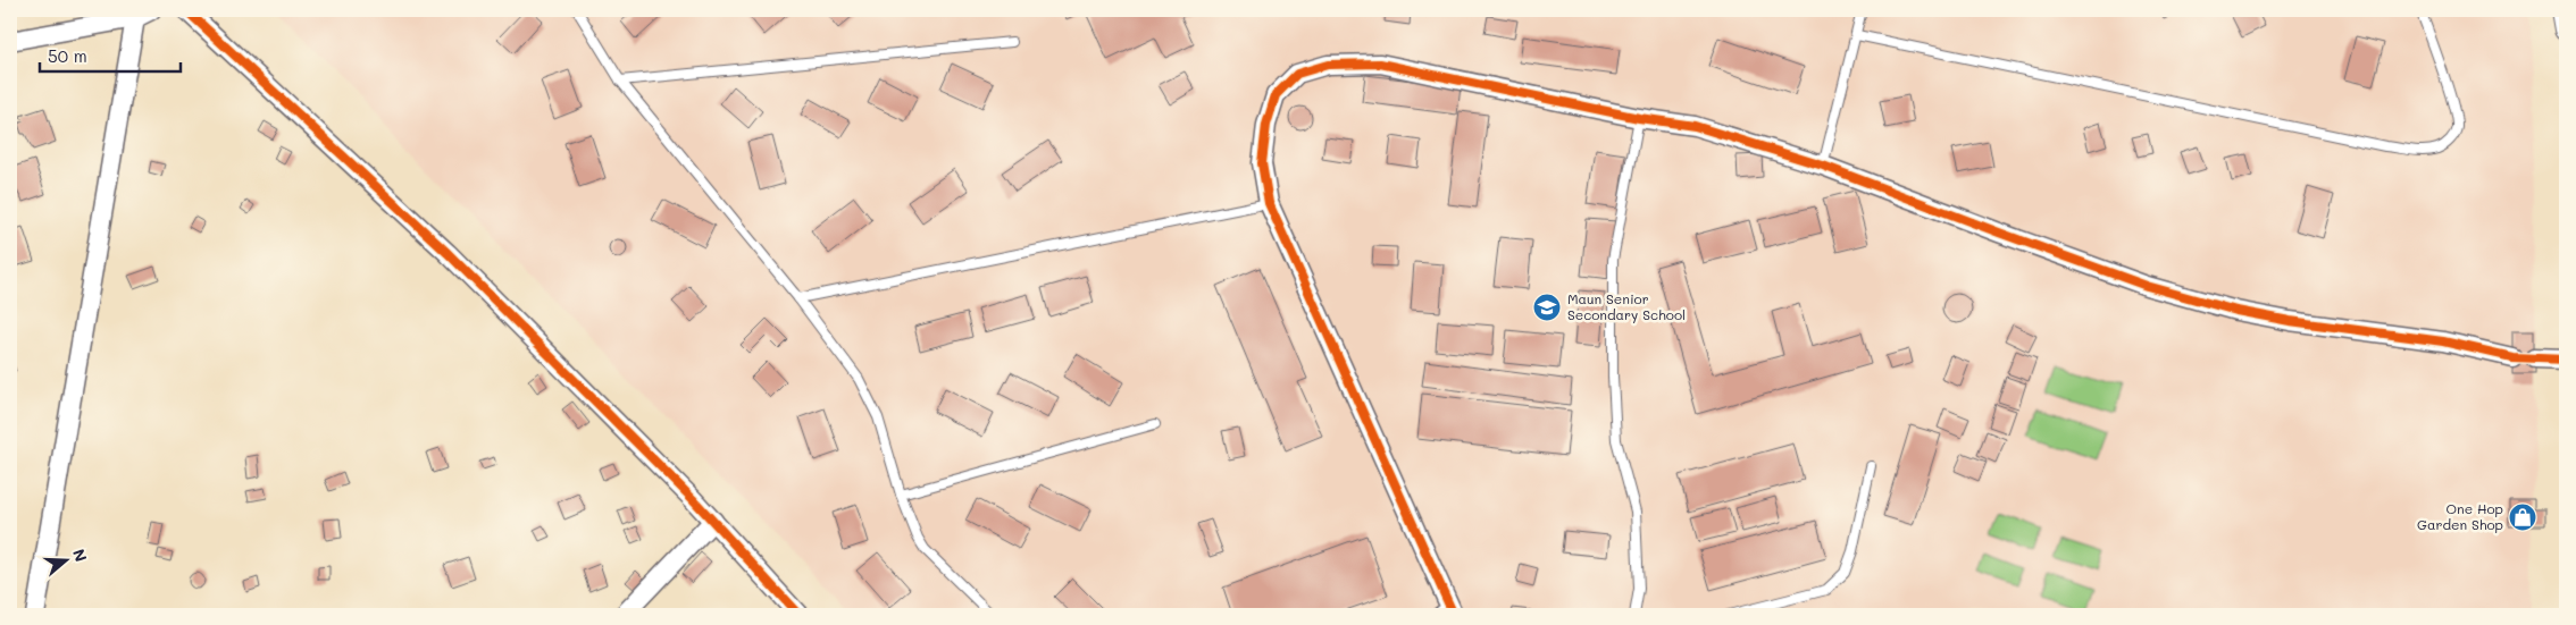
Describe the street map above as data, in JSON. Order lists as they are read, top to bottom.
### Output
{
  "places": {
    "school or university": ["Maun Senior Secondary School"],
    "shop": ["One Hop Garden Shop"]
  },
  "scale_bar": "50 m",
  "north": "right"
}
